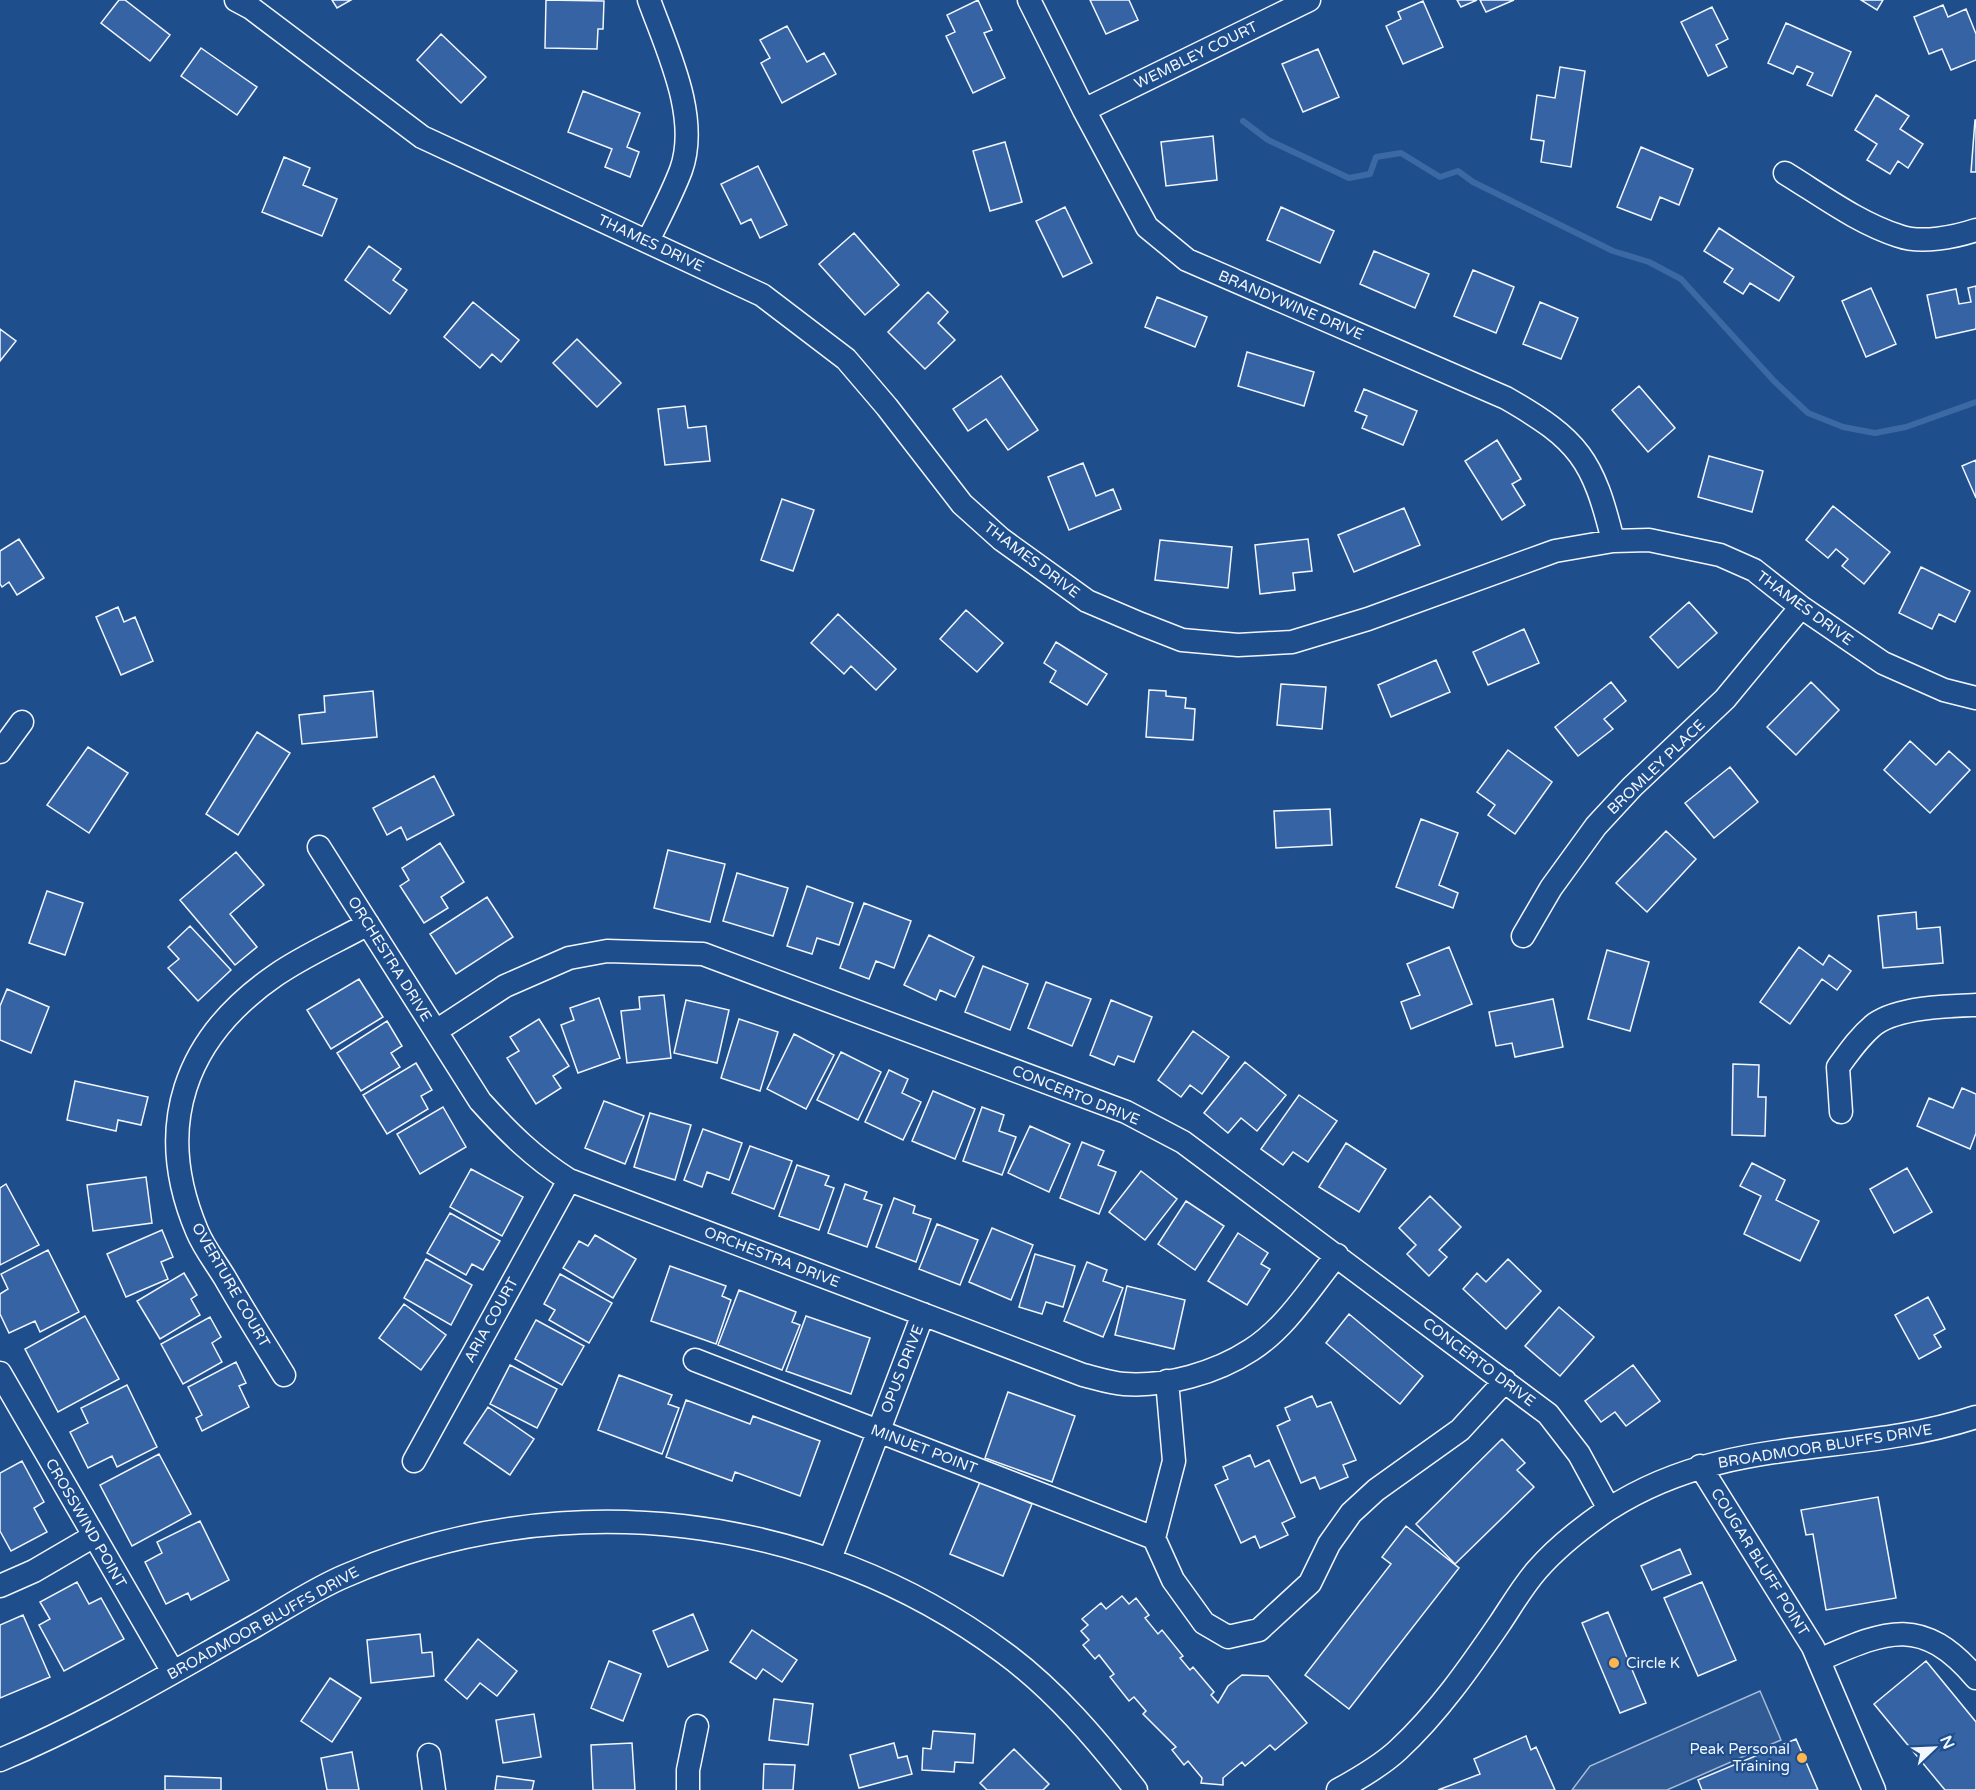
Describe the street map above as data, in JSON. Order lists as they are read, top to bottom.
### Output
{
  "streets": {
    "street": [
      "WEMBLEY COURT",
      "THAMES DRIVE",
      "BRANDYWINE DRIVE",
      "BROMLEY PLACE",
      "ORCHESTRA DRIVE",
      "CONCERTO DRIVE",
      "OVERTURE COURT",
      "ARIA COURT",
      "OPUS DRIVE",
      "BROADMOOR BLUFFS DRIVE",
      "MINUET POINT",
      "CROSSWIND POINT",
      "COUGAR BLUFF POINT"
    ]
  },
  "crossings": [
    ["WEMBLEY COURT", "BRANDYWINE DRIVE"],
    ["THAMES DRIVE", "BRANDYWINE DRIVE"],
    ["THAMES DRIVE", "BROMLEY PLACE"],
    ["ORCHESTRA DRIVE", "CONCERTO DRIVE"],
    ["ORCHESTRA DRIVE", "OVERTURE COURT"],
    ["ORCHESTRA DRIVE", "ARIA COURT"],
    ["ORCHESTRA DRIVE", "OPUS DRIVE"],
    ["CONCERTO DRIVE", "BROADMOOR BLUFFS DRIVE"],
    ["OPUS DRIVE", "BROADMOOR BLUFFS DRIVE"],
    ["OPUS DRIVE", "MINUET POINT"],
    ["BROADMOOR BLUFFS DRIVE", "CROSSWIND POINT"],
    ["BROADMOOR BLUFFS DRIVE", "COUGAR BLUFF POINT"]
  ],
  "places": ["Circle K", "Peak Personal Training"],
  "north": "top right"
}
